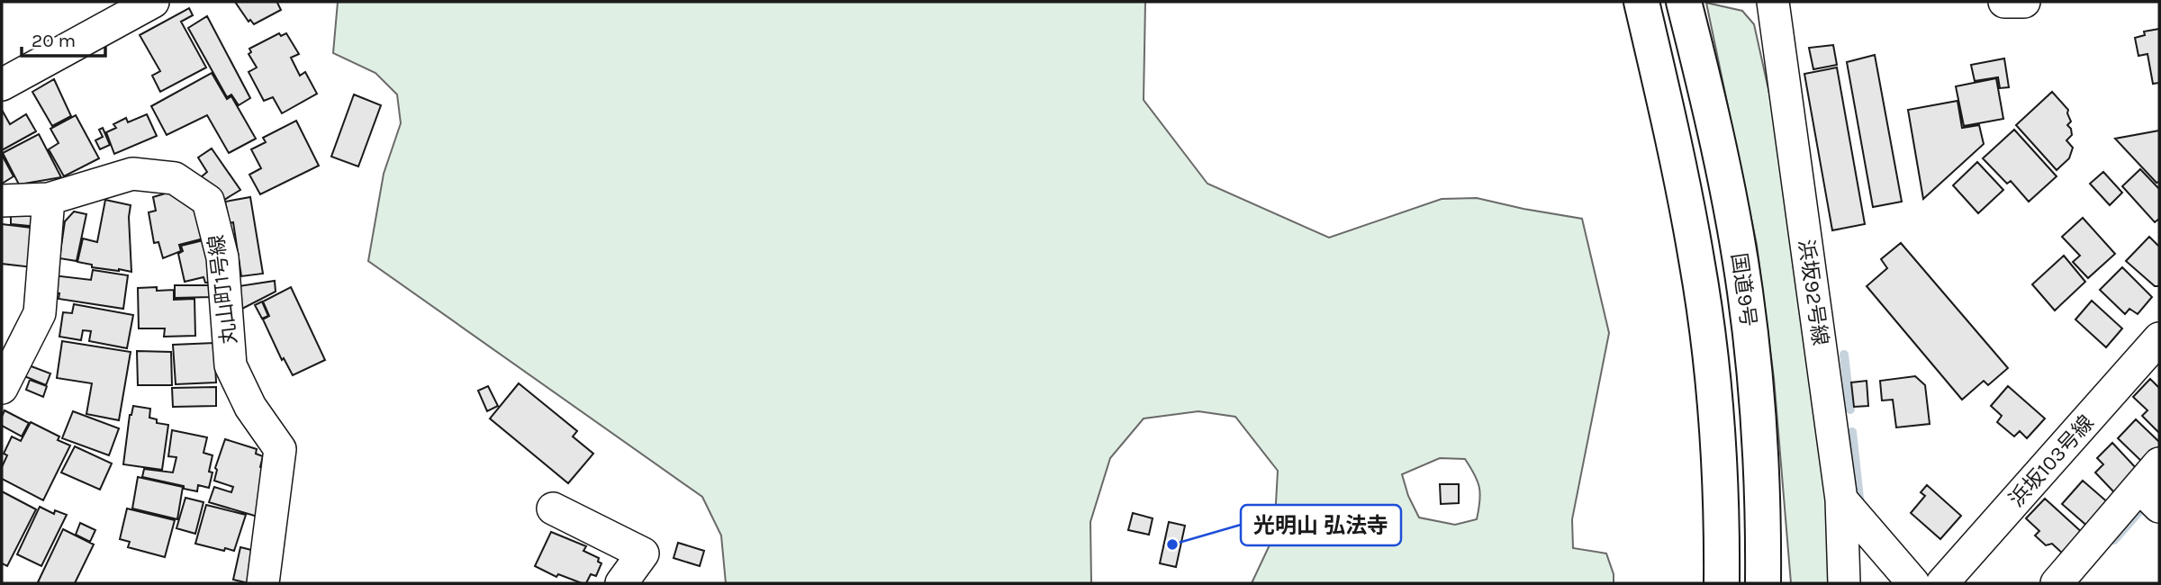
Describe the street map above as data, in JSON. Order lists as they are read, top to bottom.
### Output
{
  "streets": {
    "highway": ["国道9号"],
    "street": ["丸山町1号線", "浜坂92号線", "浜坂103号線"]
  },
  "places": ["光明山 弘法寺"],
  "scale_bar": "20 m"
}
